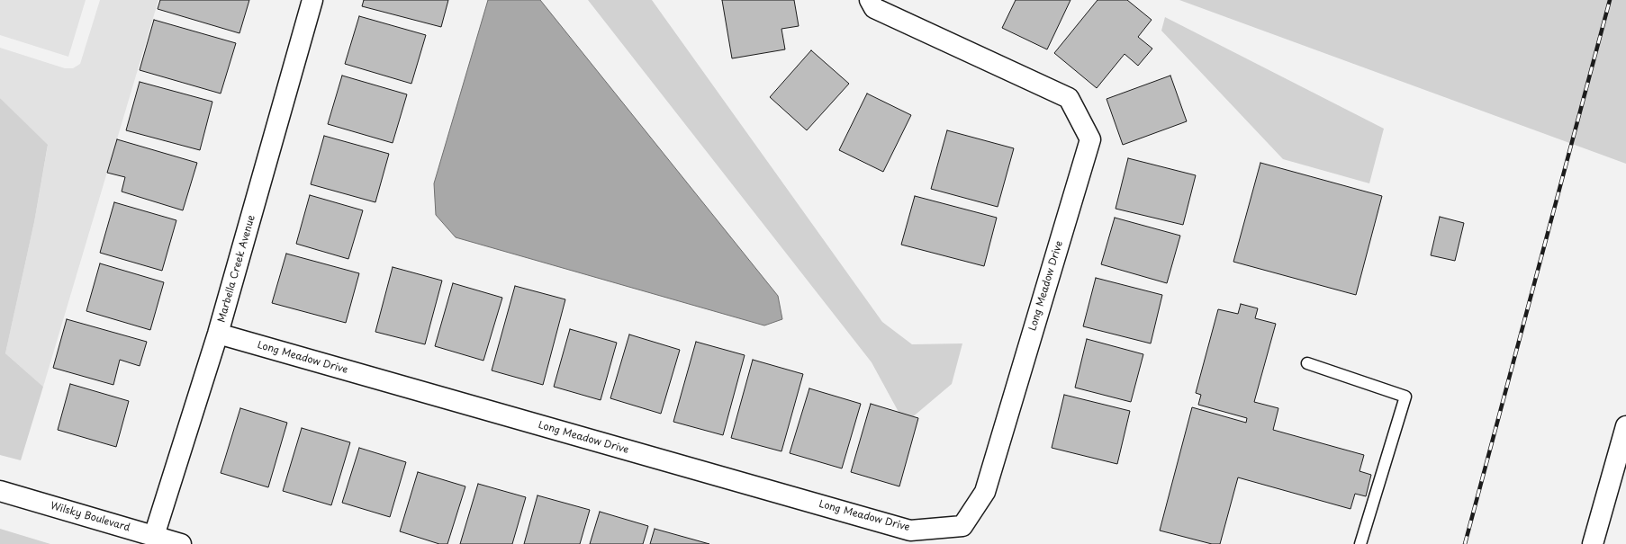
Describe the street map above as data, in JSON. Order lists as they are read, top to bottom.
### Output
{
  "streets": {
    "street": ["Marbella Creek Avenue", "Long Meadow Drive", "Wilsky Boulevard"]
  },
  "crossings": [
    ["Marbella Creek Avenue", "Long Meadow Drive"],
    ["Marbella Creek Avenue", "Wilsky Boulevard"]
  ]
}
